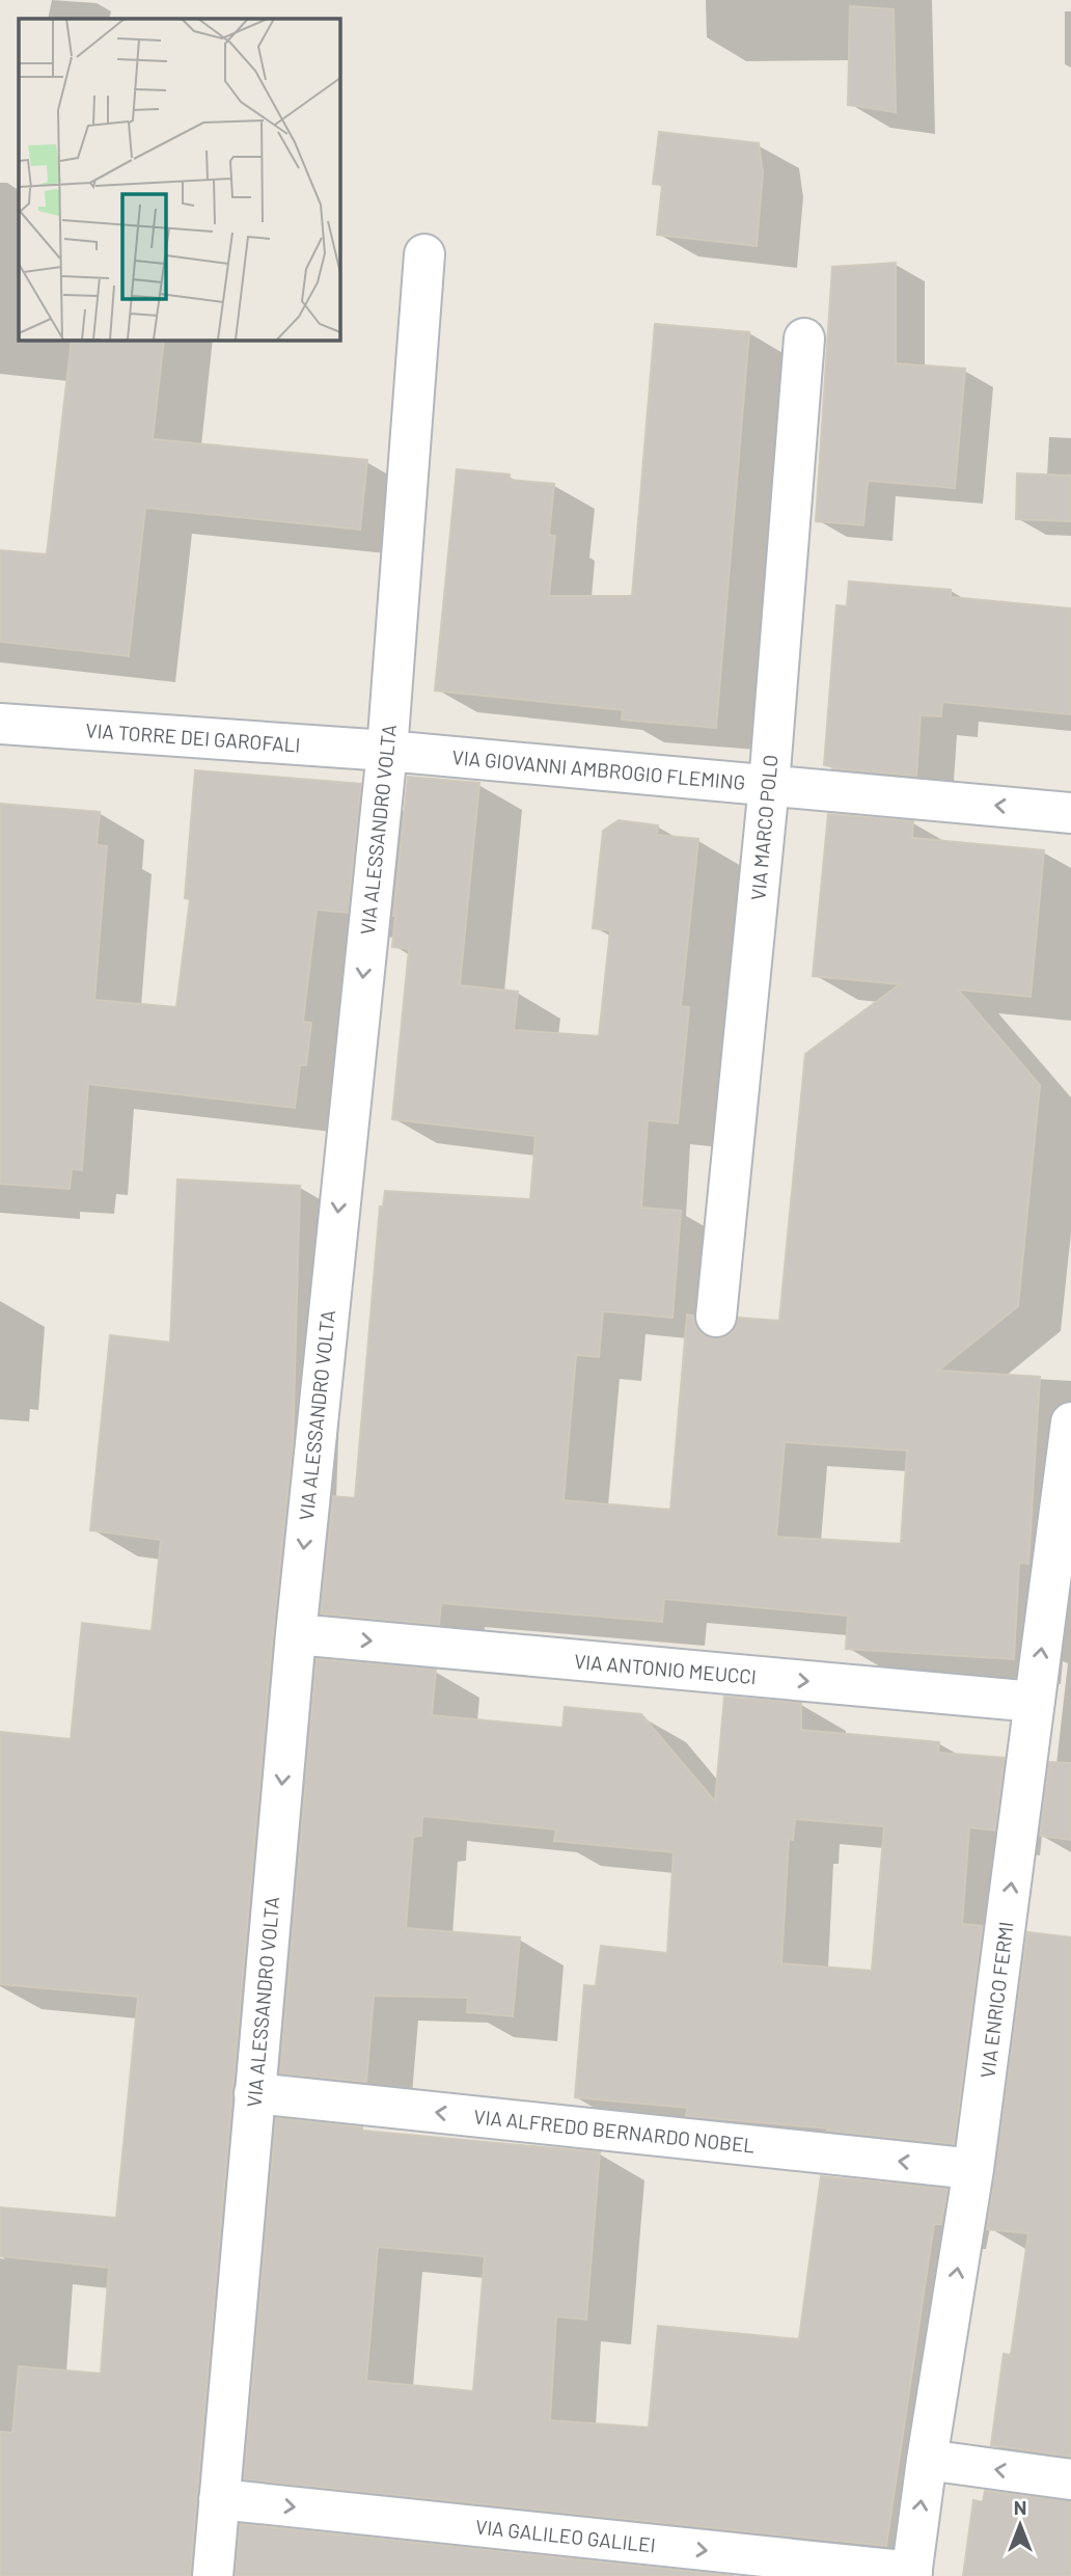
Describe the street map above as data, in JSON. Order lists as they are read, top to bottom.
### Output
{
  "streets": {
    "street": [
      "VIA TORRE DEI GAROFALI",
      "VIA GIOVANNI AMBROGIO FLEMING",
      "VIA MARCO POLO",
      "VIA ALESSANDRO VOLTA",
      "VIA ANTONIO MEUCCI",
      "VIA ENRICO FERMI",
      "VIA ALFREDO BERNARDO NOBEL",
      "VIA GALILEO GALILEI"
    ]
  },
  "crossings": [
    ["VIA TORRE DEI GAROFALI", "VIA GIOVANNI AMBROGIO FLEMING"],
    ["VIA TORRE DEI GAROFALI", "VIA ALESSANDRO VOLTA"],
    ["VIA GIOVANNI AMBROGIO FLEMING", "VIA MARCO POLO"],
    ["VIA GIOVANNI AMBROGIO FLEMING", "VIA ALESSANDRO VOLTA"],
    ["VIA ALESSANDRO VOLTA", "VIA ANTONIO MEUCCI"],
    ["VIA ALESSANDRO VOLTA", "VIA ALFREDO BERNARDO NOBEL"],
    ["VIA ALESSANDRO VOLTA", "VIA GALILEO GALILEI"],
    ["VIA ANTONIO MEUCCI", "VIA ENRICO FERMI"],
    ["VIA ENRICO FERMI", "VIA ALFREDO BERNARDO NOBEL"],
    ["VIA ENRICO FERMI", "VIA GALILEO GALILEI"]
  ],
  "one_way": [
    "VIA GIOVANNI AMBROGIO FLEMING",
    "VIA ALESSANDRO VOLTA",
    "VIA ANTONIO MEUCCI",
    "VIA ENRICO FERMI",
    "VIA ALFREDO BERNARDO NOBEL",
    "VIA GALILEO GALILEI"
  ],
  "north": "top"
}
